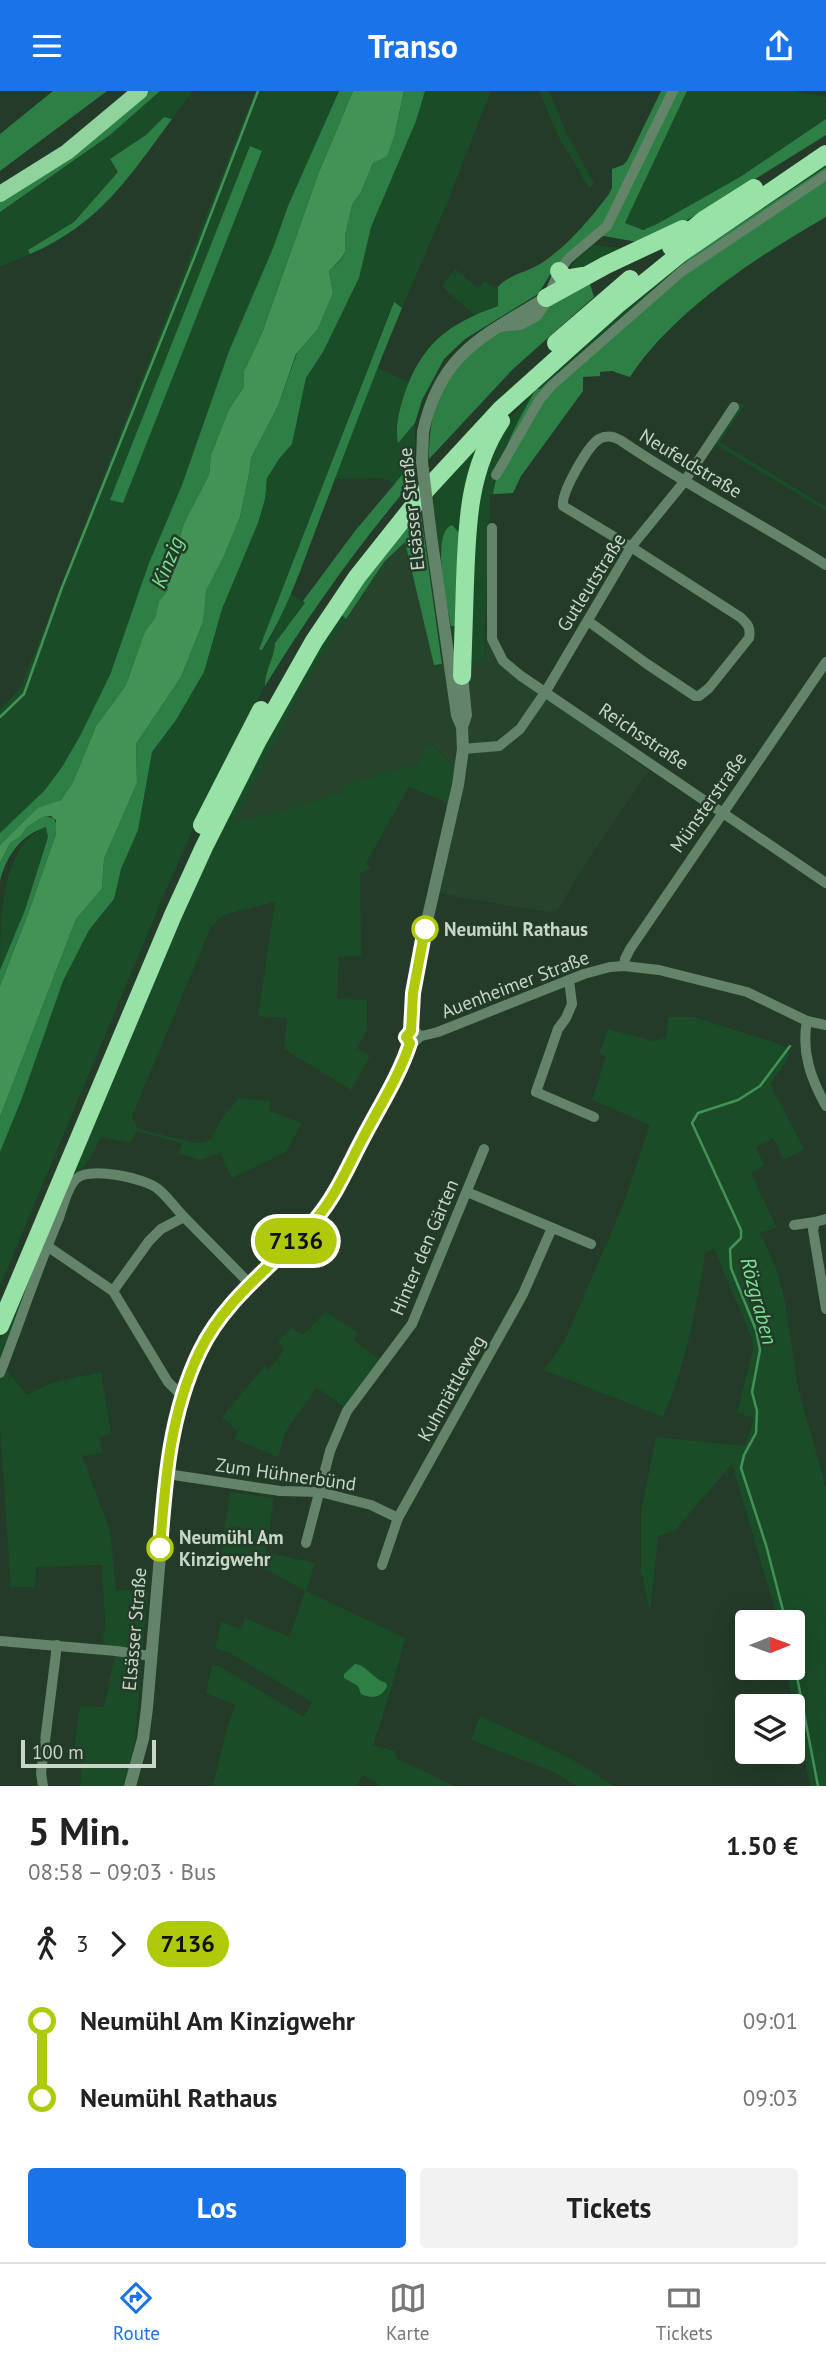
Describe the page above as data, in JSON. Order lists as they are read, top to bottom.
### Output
{
  "streets": {
    "street": [
      "Neufeldstraße",
      "Elsässer Straße",
      "Gutleutstraße",
      "Reichsstraße",
      "Münsterstraße",
      "Auenheimer Straße",
      "Hinter den Gärten",
      "Kuhmättleweg",
      "Zum Hühnerbünd"
    ]
  },
  "crossings": [
    ["Neufeldstraße", "Gutleutstraße"],
    ["Elsässer Straße", "Gutleutstraße"],
    ["Elsässer Straße", "Auenheimer Straße"],
    ["Elsässer Straße", "Zum Hühnerbünd"],
    ["Gutleutstraße", "Reichsstraße"],
    ["Reichsstraße", "Münsterstraße"],
    ["Münsterstraße", "Auenheimer Straße"],
    ["Hinter den Gärten", "Zum Hühnerbünd"],
    ["Kuhmättleweg", "Zum Hühnerbünd"]
  ],
  "water": ["Kinzig", "Rözgraben"],
  "places": ["Neumühl Rathaus", "Neumühl Am Kinzigwehr"],
  "lines": ["bus line 7136"],
  "scale_bar": "100 m",
  "north": "right",
  "page": {
    "header": "Transo",
    "on_map": "7136",
    "scale": "100 m",
    "heading": ["5 Min.", "08:58 – 09:03 · Bus", "1.50 €"],
    "legs": ["3", "7136"],
    "list": [
      {
        "name": "Neumühl Am Kinzigwehr",
        "value": "09:01"
      },
      {
        "name": "Neumühl Rathaus",
        "value": "09:03"
      }
    ],
    "buttons": ["Los", "Tickets"],
    "tabs": ["Route", "Karte", "Tickets"]
  }
}
